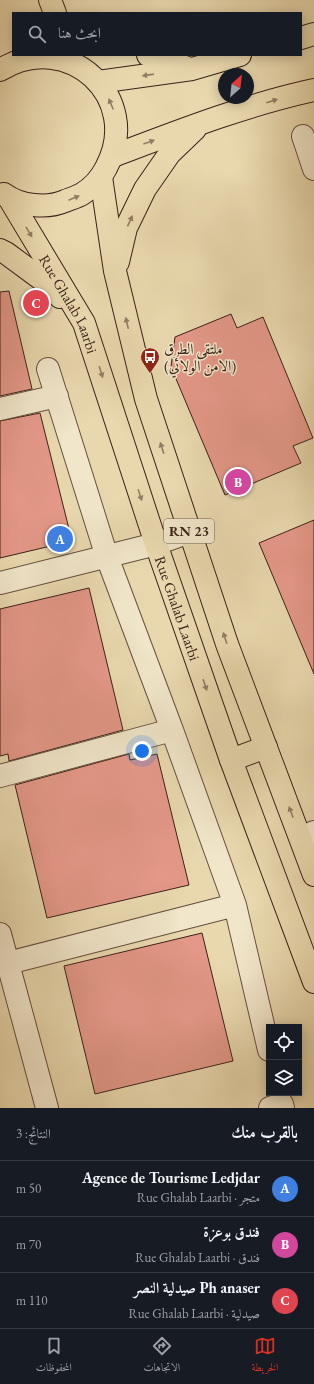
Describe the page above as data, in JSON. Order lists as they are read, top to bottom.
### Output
{
  "streets": {
    "main road": ["Rue Ghalab Laarbi", "RN 23"]
  },
  "places": {
    "bus stop": ["ملتقى الطرق (الامن الولائي)"]
  },
  "north": "top right",
  "page": {
    "search": "ابحث هنا",
    "pins": ["C", "B", "A"],
    "heading": ["بالقرب منك", "النتائج: 3"],
    "list": [
      {
        "mark": "A",
        "name": "Agence de Tourisme Ledjdar",
        "note": "متجر · Rue Ghalab Laarbi",
        "value": "50 m"
      },
      {
        "mark": "B",
        "name": "فندق بوعزة",
        "note": "فندق · Rue Ghalab Laarbi",
        "value": "70 m"
      },
      {
        "mark": "C",
        "name": "Ph anaser صيدلية النصر",
        "note": "صيدلية · Rue Ghalab Laarbi",
        "value": "110 m"
      }
    ],
    "nav": ["الخريطة", "الاتجاهات", "المحفوظات"]
  }
}
